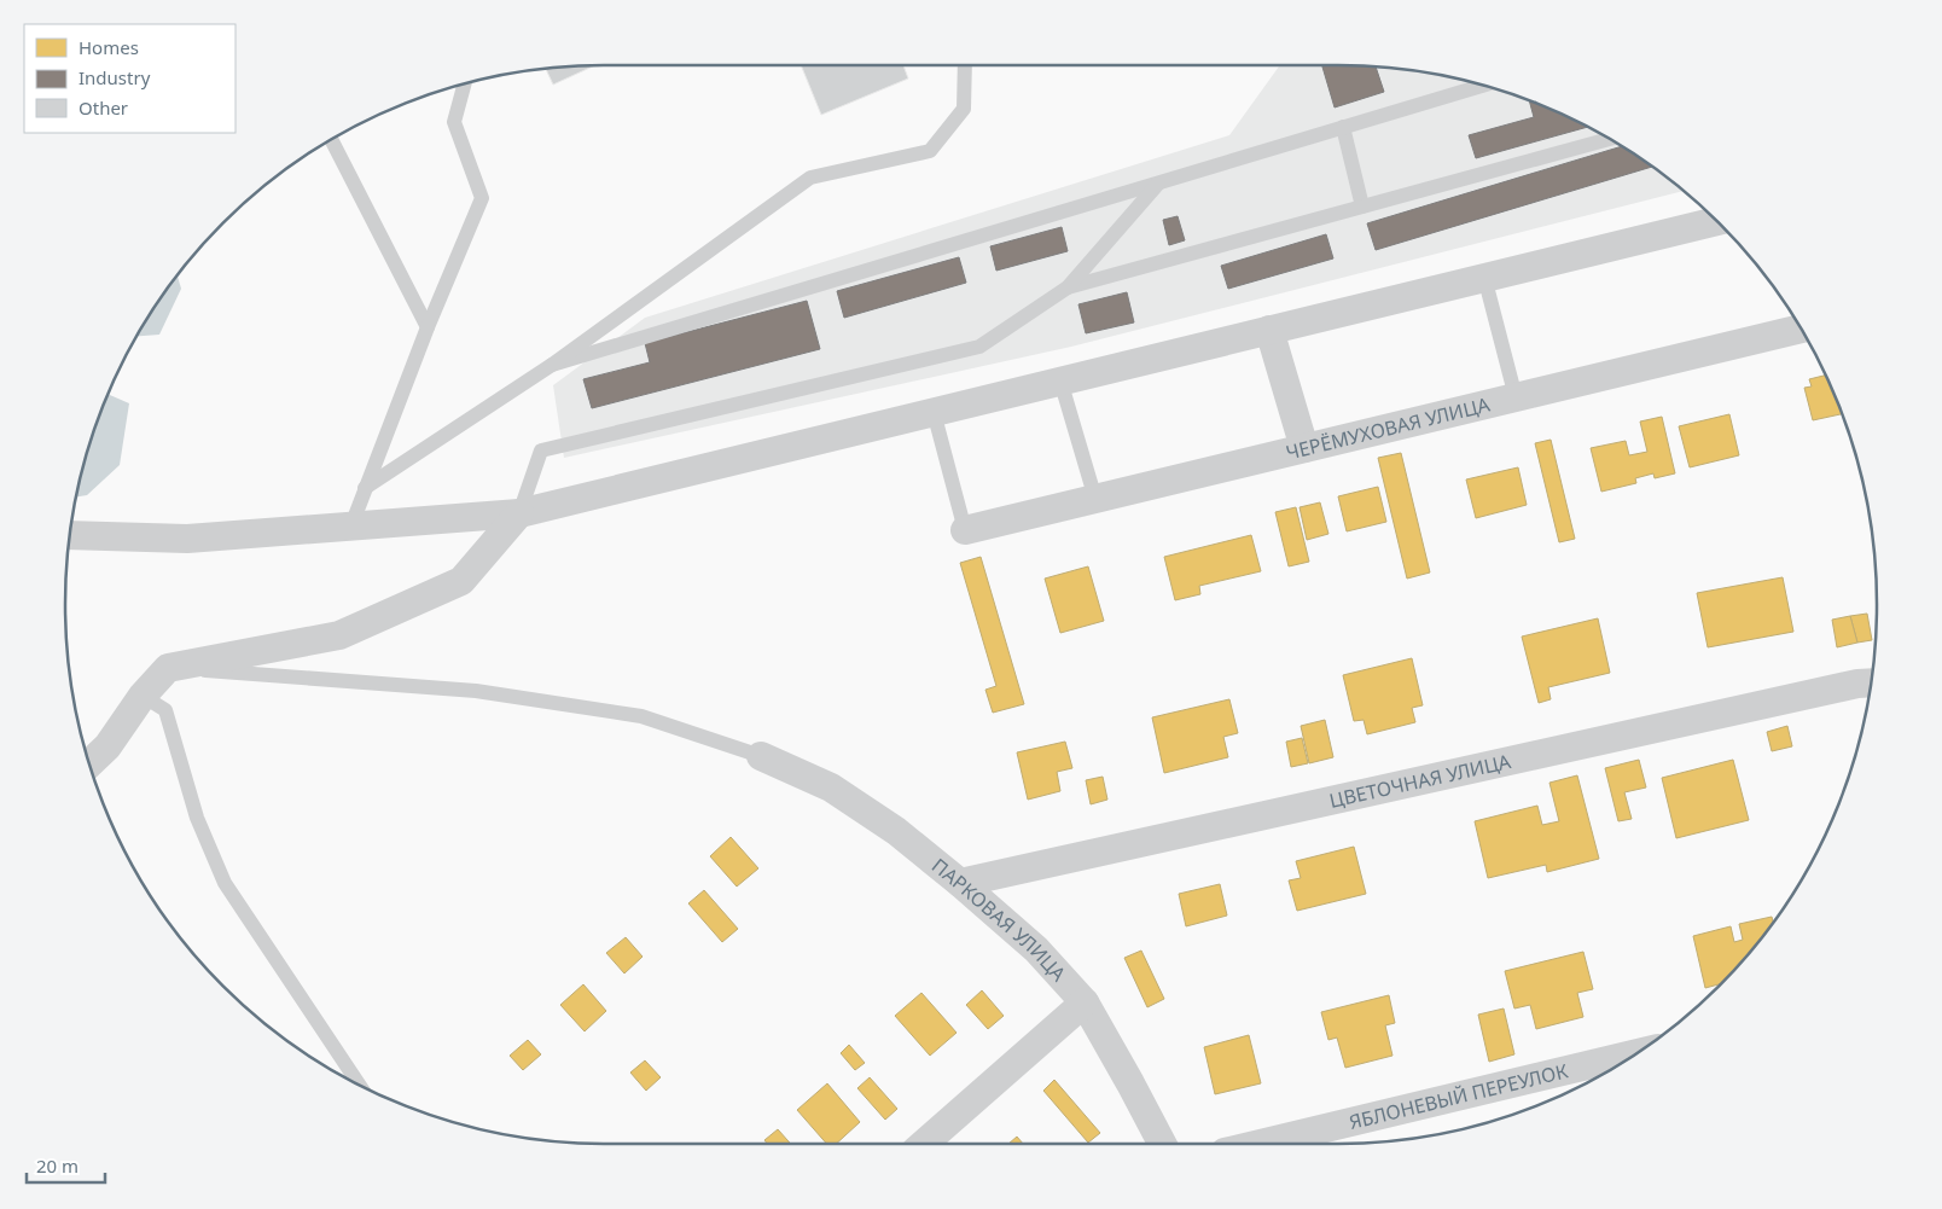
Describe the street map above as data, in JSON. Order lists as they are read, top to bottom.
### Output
{
  "streets": {
    "street": [
      "ЧЕРЁМУХОВАЯ УЛИЦА",
      "ЦВЕТОЧНАЯ УЛИЦА",
      "ПАРКОВАЯ УЛИЦА",
      "ЯБЛОНЕВЫЙ ПЕРЕУЛОК"
    ]
  },
  "crossings": [
    ["ЦВЕТОЧНАЯ УЛИЦА", "ПАРКОВАЯ УЛИЦА"]
  ],
  "legend": ["Homes", "Industry", "Other"],
  "scale_bar": "20 m"
}
